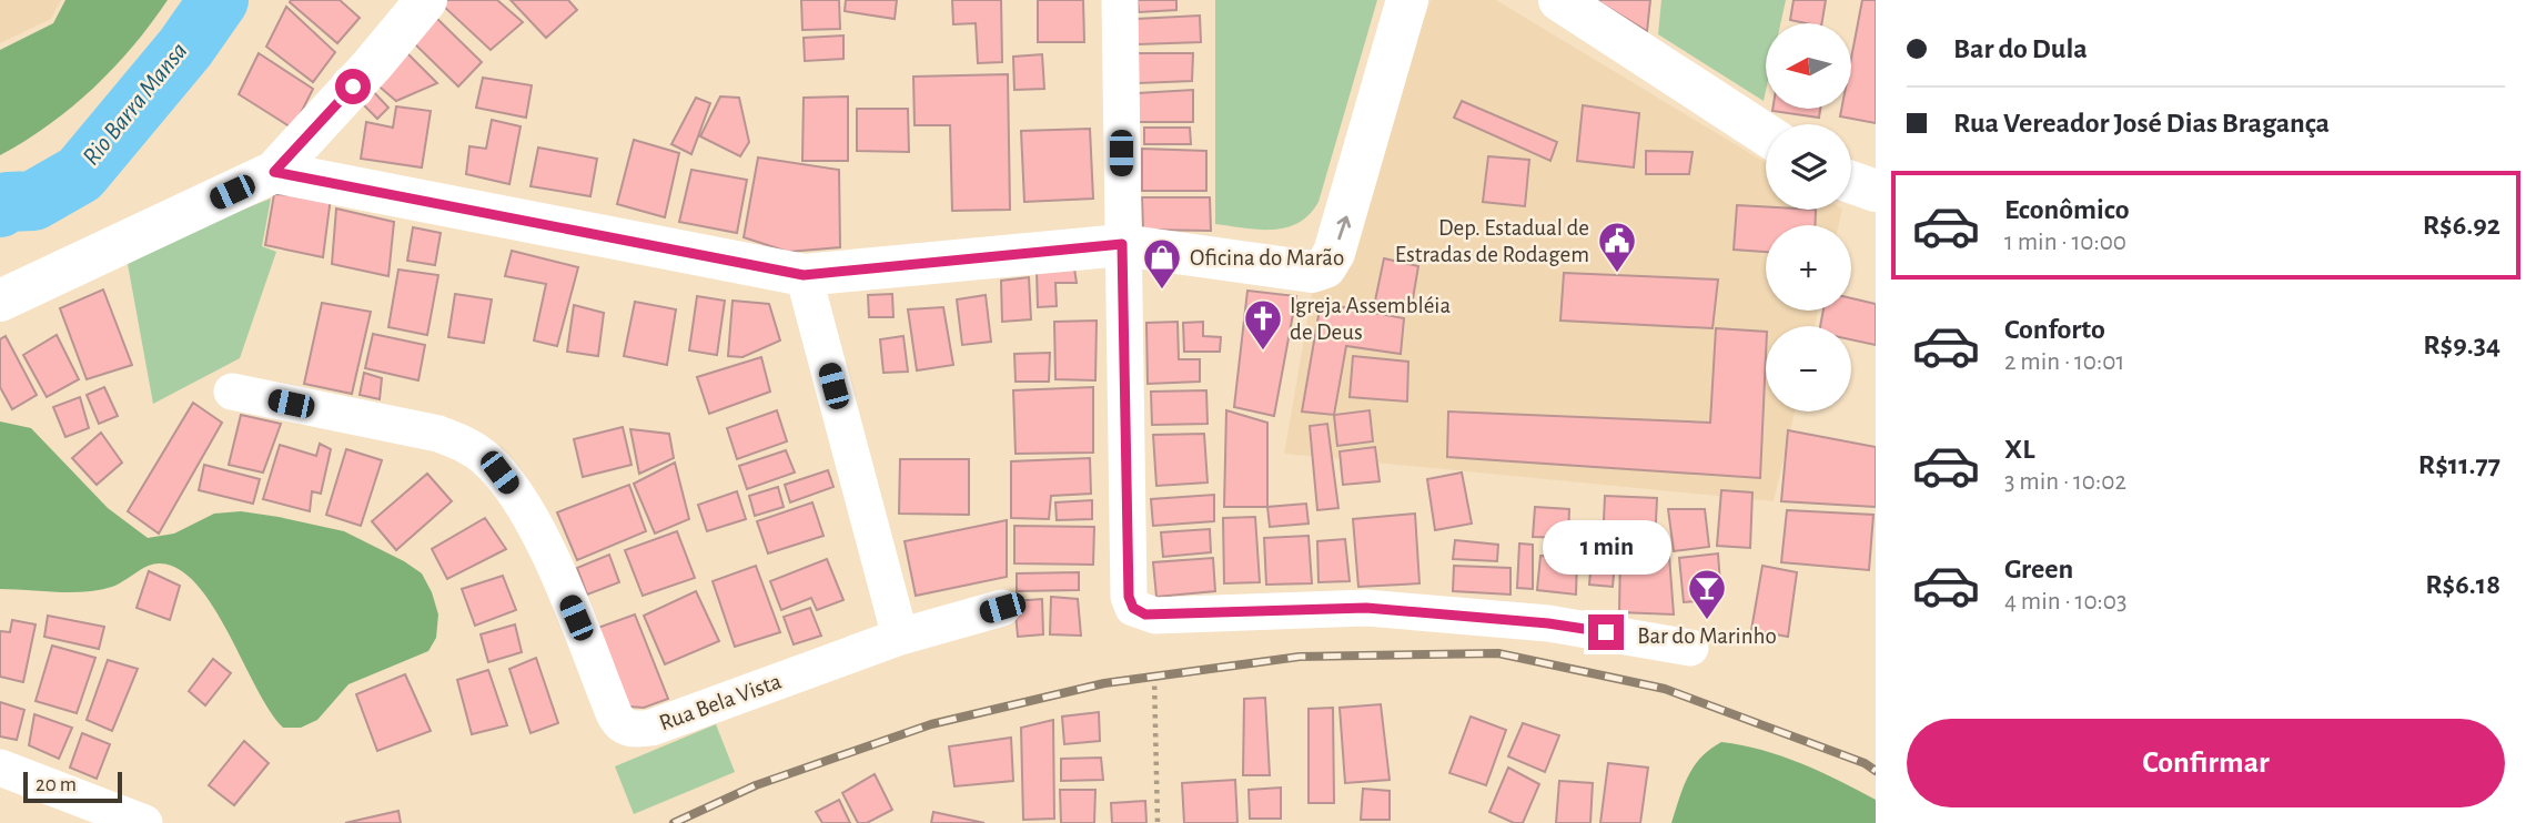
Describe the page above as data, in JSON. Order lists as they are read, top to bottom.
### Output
{
  "streets": {
    "street": ["Rua Bela Vista"]
  },
  "water": ["Rio Barra Mansa"],
  "places": {
    "public building": ["Dep. Estadual de Estradas de Rodagem"],
    "shop": ["Oficina do Marão"],
    "church": ["Igreja Assembléia de Deus"],
    "bar": ["Bar do Marinho"]
  },
  "scale_bar": "20 m",
  "north": "left",
  "page": {
    "banner": ["Bar do Dula", "Rua Vereador José Dias Bragança"],
    "map_buttons": ["+", "−"],
    "list": [
      {
        "name": "Econômico",
        "note": "1 min · 10:00",
        "value": "R$6.92"
      },
      {
        "name": "Conforto",
        "note": "2 min · 10:01",
        "value": "R$9.34"
      },
      {
        "name": "XL",
        "note": "3 min · 10:02",
        "value": "R$11.77"
      },
      {
        "name": "Green",
        "note": "4 min · 10:03",
        "value": "R$6.18"
      }
    ],
    "bubble": "1 min",
    "buttons": "Confirmar",
    "scale": "20 m"
  }
}
